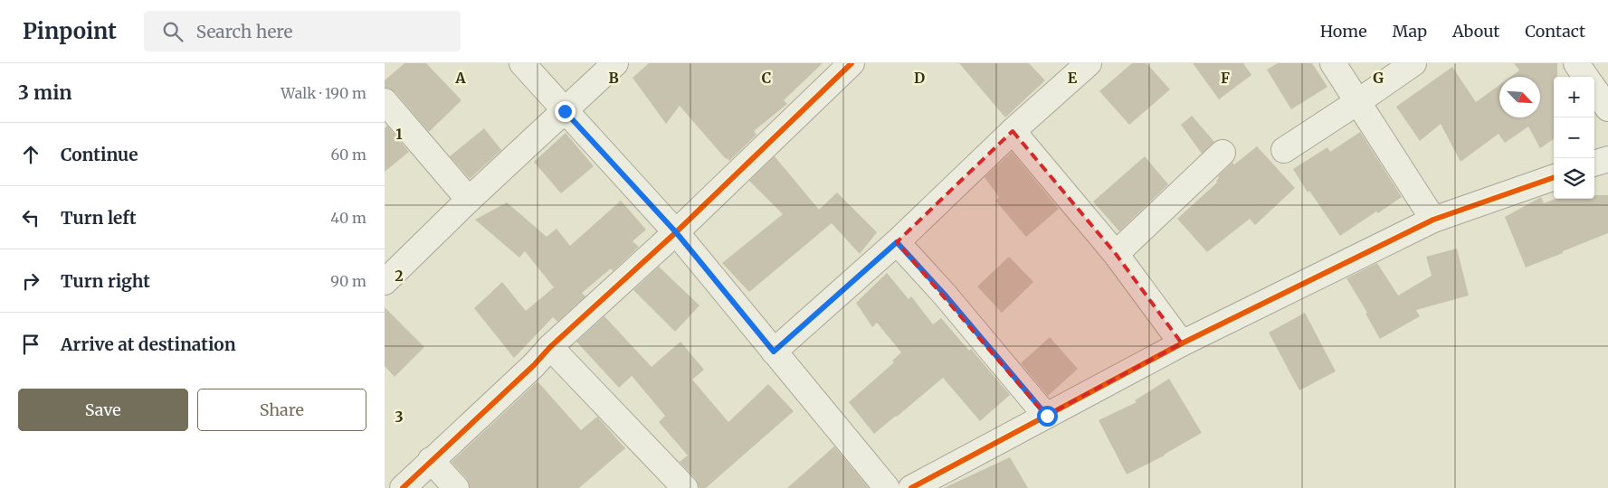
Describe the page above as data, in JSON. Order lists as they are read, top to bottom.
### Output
{
  "north": "bottom right",
  "page": {
    "header": "Pinpoint",
    "search": "Search here",
    "nav": [
      "Home",
      "Map",
      "About",
      "Contact"
    ],
    "heading": ["3 min", "Walk · 190 m"],
    "map_buttons": ["+", "−"],
    "list": [
      ["Continue", "60 m"],
      ["Turn left", "40 m"],
      ["Turn right", "90 m"],
      "Arrive at destination"
    ],
    "buttons": ["Save", "Share"]
  },
  "grid": {
    "columns": [
      "A",
      "B",
      "C",
      "D",
      "E",
      "F",
      "G"
    ],
    "rows": ["1", "2", "3"]
  }
}
